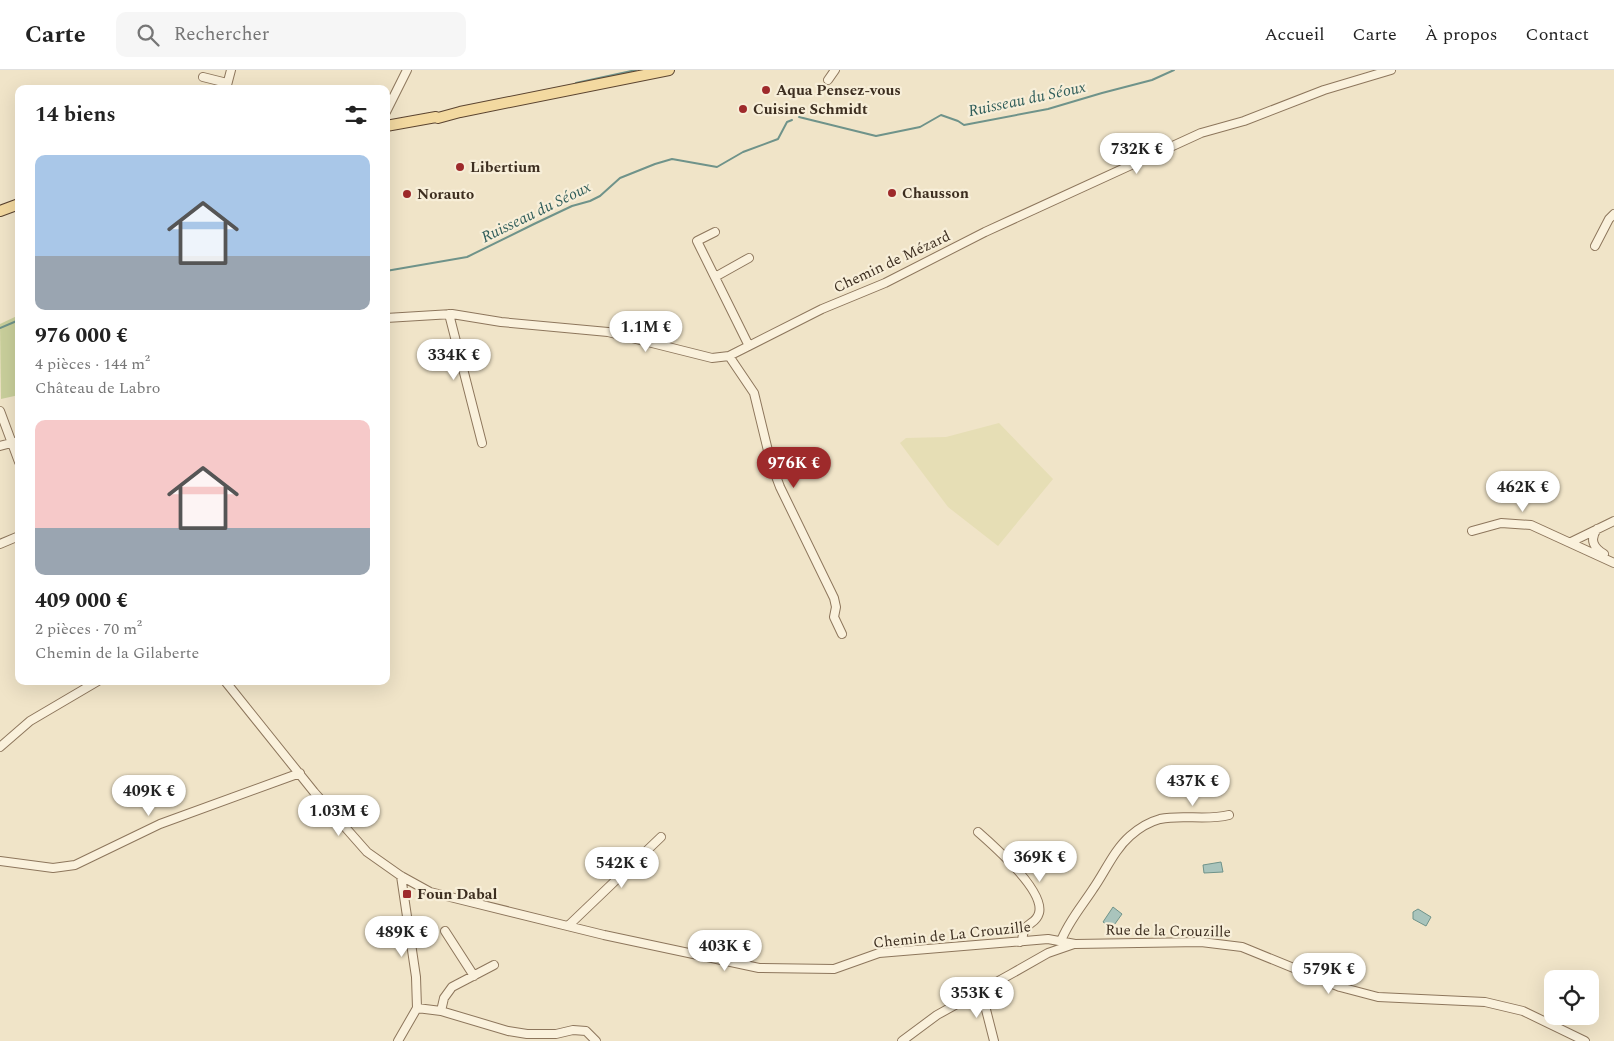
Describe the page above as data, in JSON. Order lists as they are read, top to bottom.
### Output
{
  "streets": {
    "street": ["Chemin de Mézard", "Rue de la Crouzille", "Chemin de La Crouzille"]
  },
  "crossings": [
    ["Rue de la Crouzille", "Chemin de La Crouzille"]
  ],
  "water": ["Ruisseau du Séoux"],
  "places": {
    "other": [
      "Aqua Pensez-vous",
      "Cuisine Schmidt",
      "Libertium",
      "Chausson",
      "Norauto"
    ],
    "transit": ["Foun Dabal"]
  },
  "page": {
    "header": "Carte",
    "search": "Rechercher",
    "nav": [
      "Accueil",
      "Carte",
      "À propos",
      "Contact"
    ],
    "heading": "14 biens",
    "price": [
      "732K €",
      "1.1M €",
      "334K €",
      "976K €",
      "462K €",
      "437K €",
      "409K €",
      "1.03M €",
      "369K €",
      "542K €",
      "489K €",
      "403K €",
      "579K €",
      "353K €"
    ],
    "list": [
      {
        "name": "976 000 €",
        "note": "4 pièces · 144 m² · Château de Labro"
      },
      {
        "name": "409 000 €",
        "note": "2 pièces · 70 m² · Chemin de la Gilaberte"
      }
    ]
  }
}
